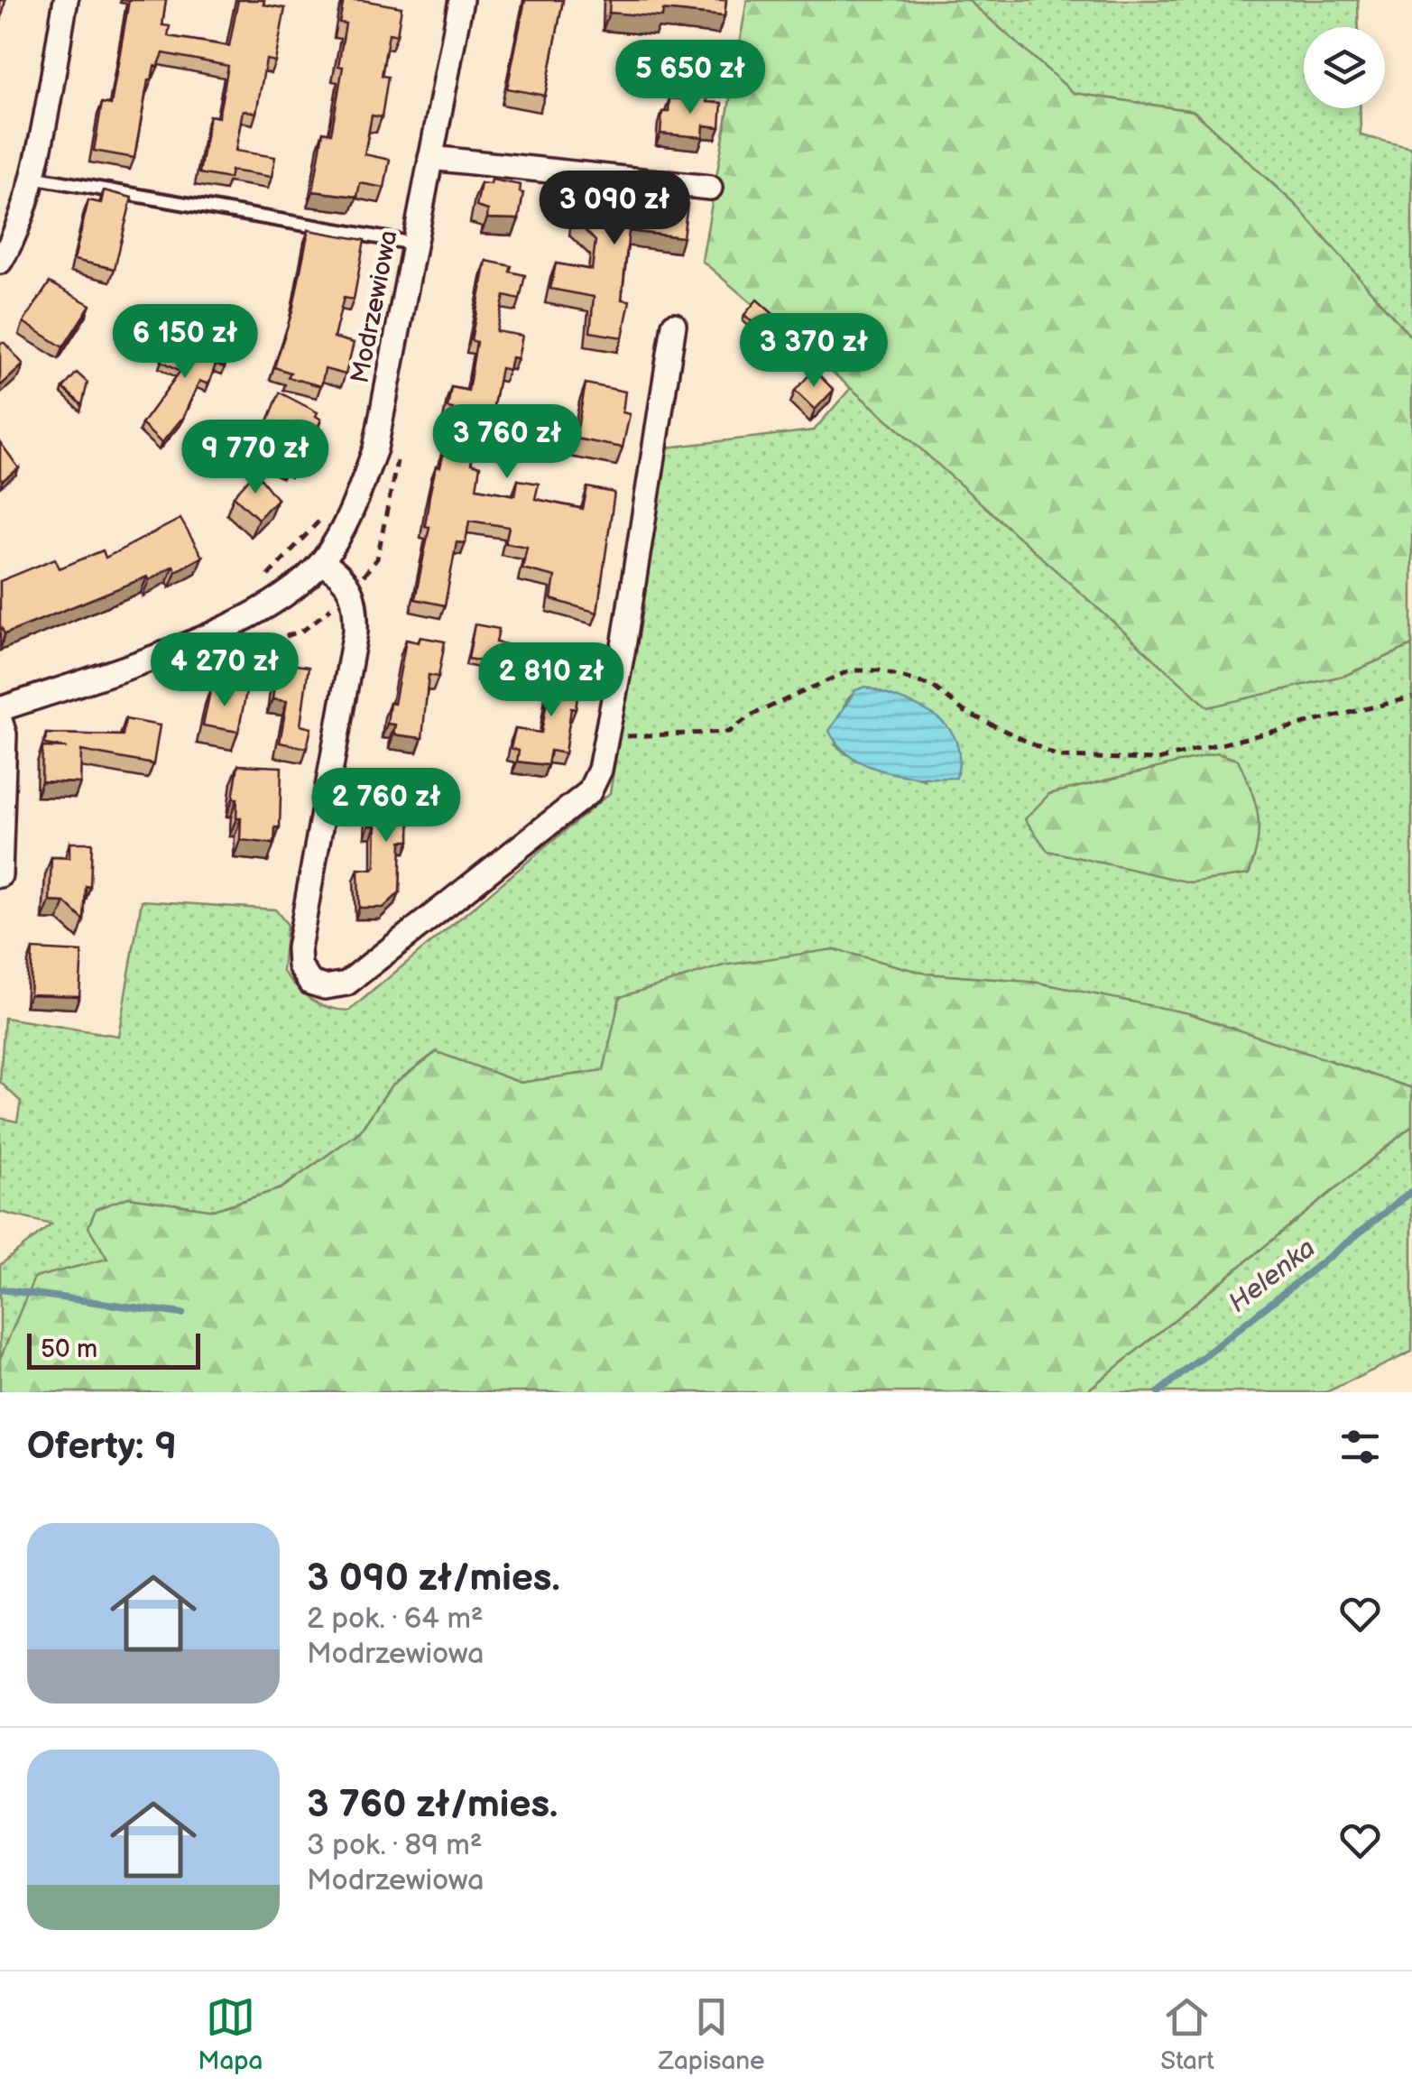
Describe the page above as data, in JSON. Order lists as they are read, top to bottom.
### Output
{
  "streets": {
    "street": ["Modrzewiowa"]
  },
  "water": ["Helenka"],
  "scale_bar": "50 m",
  "page": {
    "price": [
      "5 650 zł",
      "3 090 zł",
      "6 150 zł",
      "3 370 zł",
      "3 760 zł",
      "9 770 zł",
      "4 270 zł",
      "2 810 zł",
      "2 760 zł"
    ],
    "scale": "50 m",
    "heading": "Oferty: 9",
    "list": [
      {
        "name": "3 090 zł/mies.",
        "note": "2 pok. · 64 m² · Modrzewiowa"
      },
      {
        "name": "3 760 zł/mies.",
        "note": "3 pok. · 89 m² · Modrzewiowa"
      }
    ],
    "tabs": ["Mapa", "Zapisane", "Start"]
  }
}
